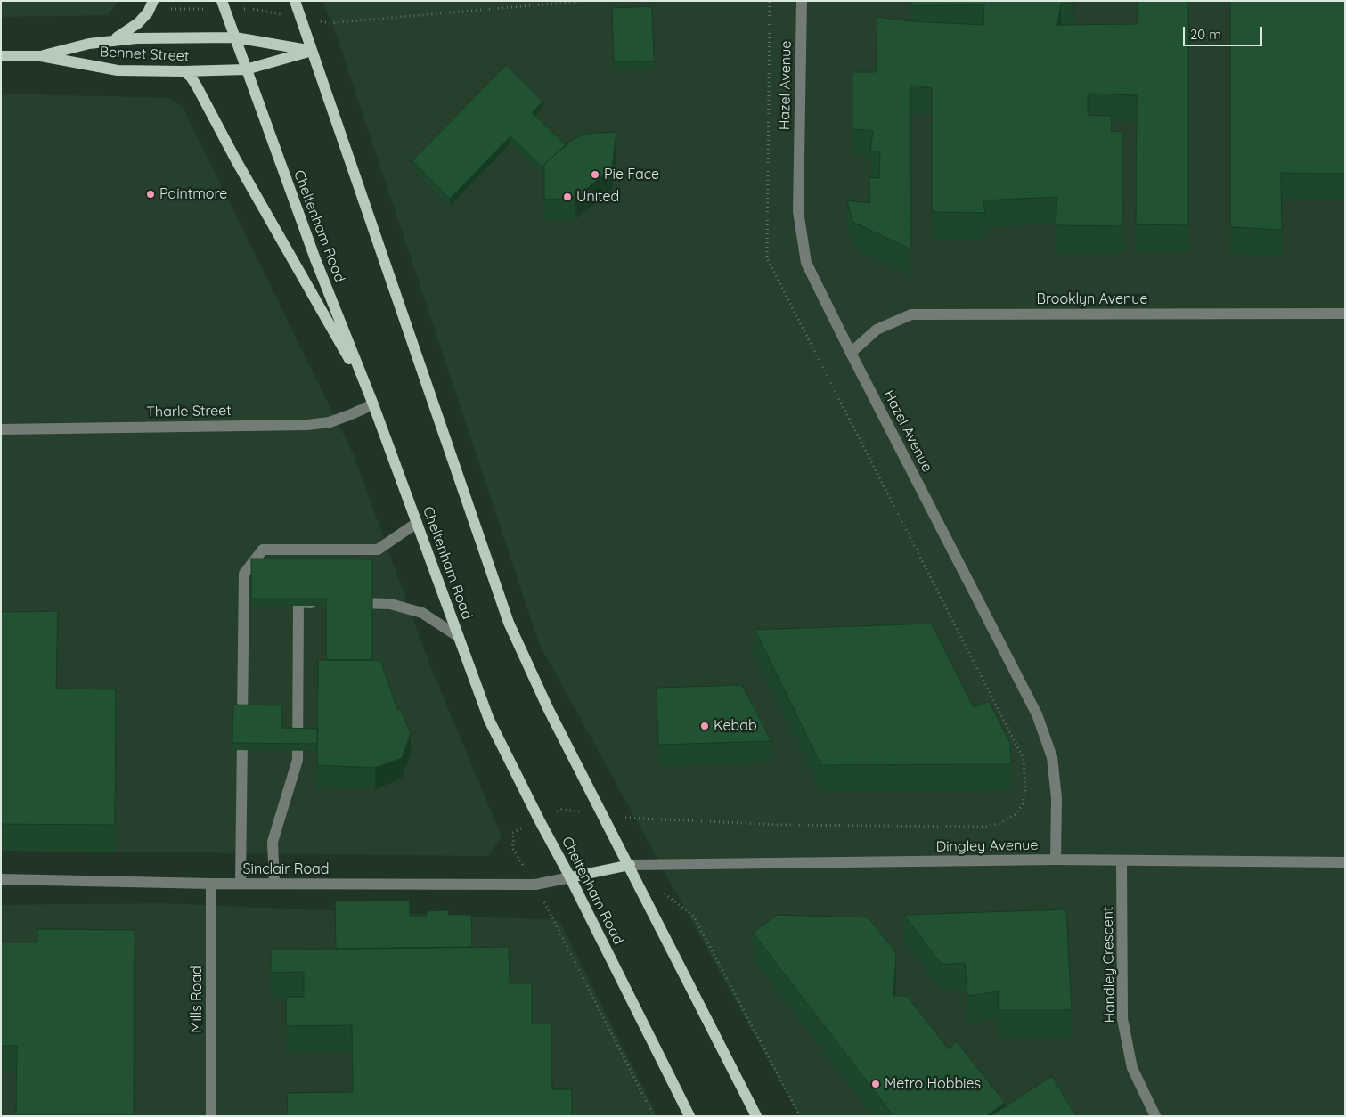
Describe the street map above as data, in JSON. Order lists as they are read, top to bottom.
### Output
{
  "streets": {
    "main road": ["Bennet Street", "Cheltenham Road"],
    "street": [
      "Hazel Avenue",
      "Brooklyn Avenue",
      "Tharle Street",
      "Dingley Avenue",
      "Sinclair Road",
      "Handley Crescent",
      "Mills Road"
    ]
  },
  "crossings": [
    ["Bennet Street", "Cheltenham Road"],
    ["Hazel Avenue", "Brooklyn Avenue"],
    ["Hazel Avenue", "Dingley Avenue"],
    ["Cheltenham Road", "Tharle Street"],
    ["Cheltenham Road", "Sinclair Road"],
    ["Dingley Avenue", "Handley Crescent"],
    ["Sinclair Road", "Mills Road"]
  ],
  "places": [
    "Pie Face",
    "Paintmore",
    "United",
    "Kebab",
    "Metro Hobbies"
  ],
  "scale_bar": "20 m"
}
